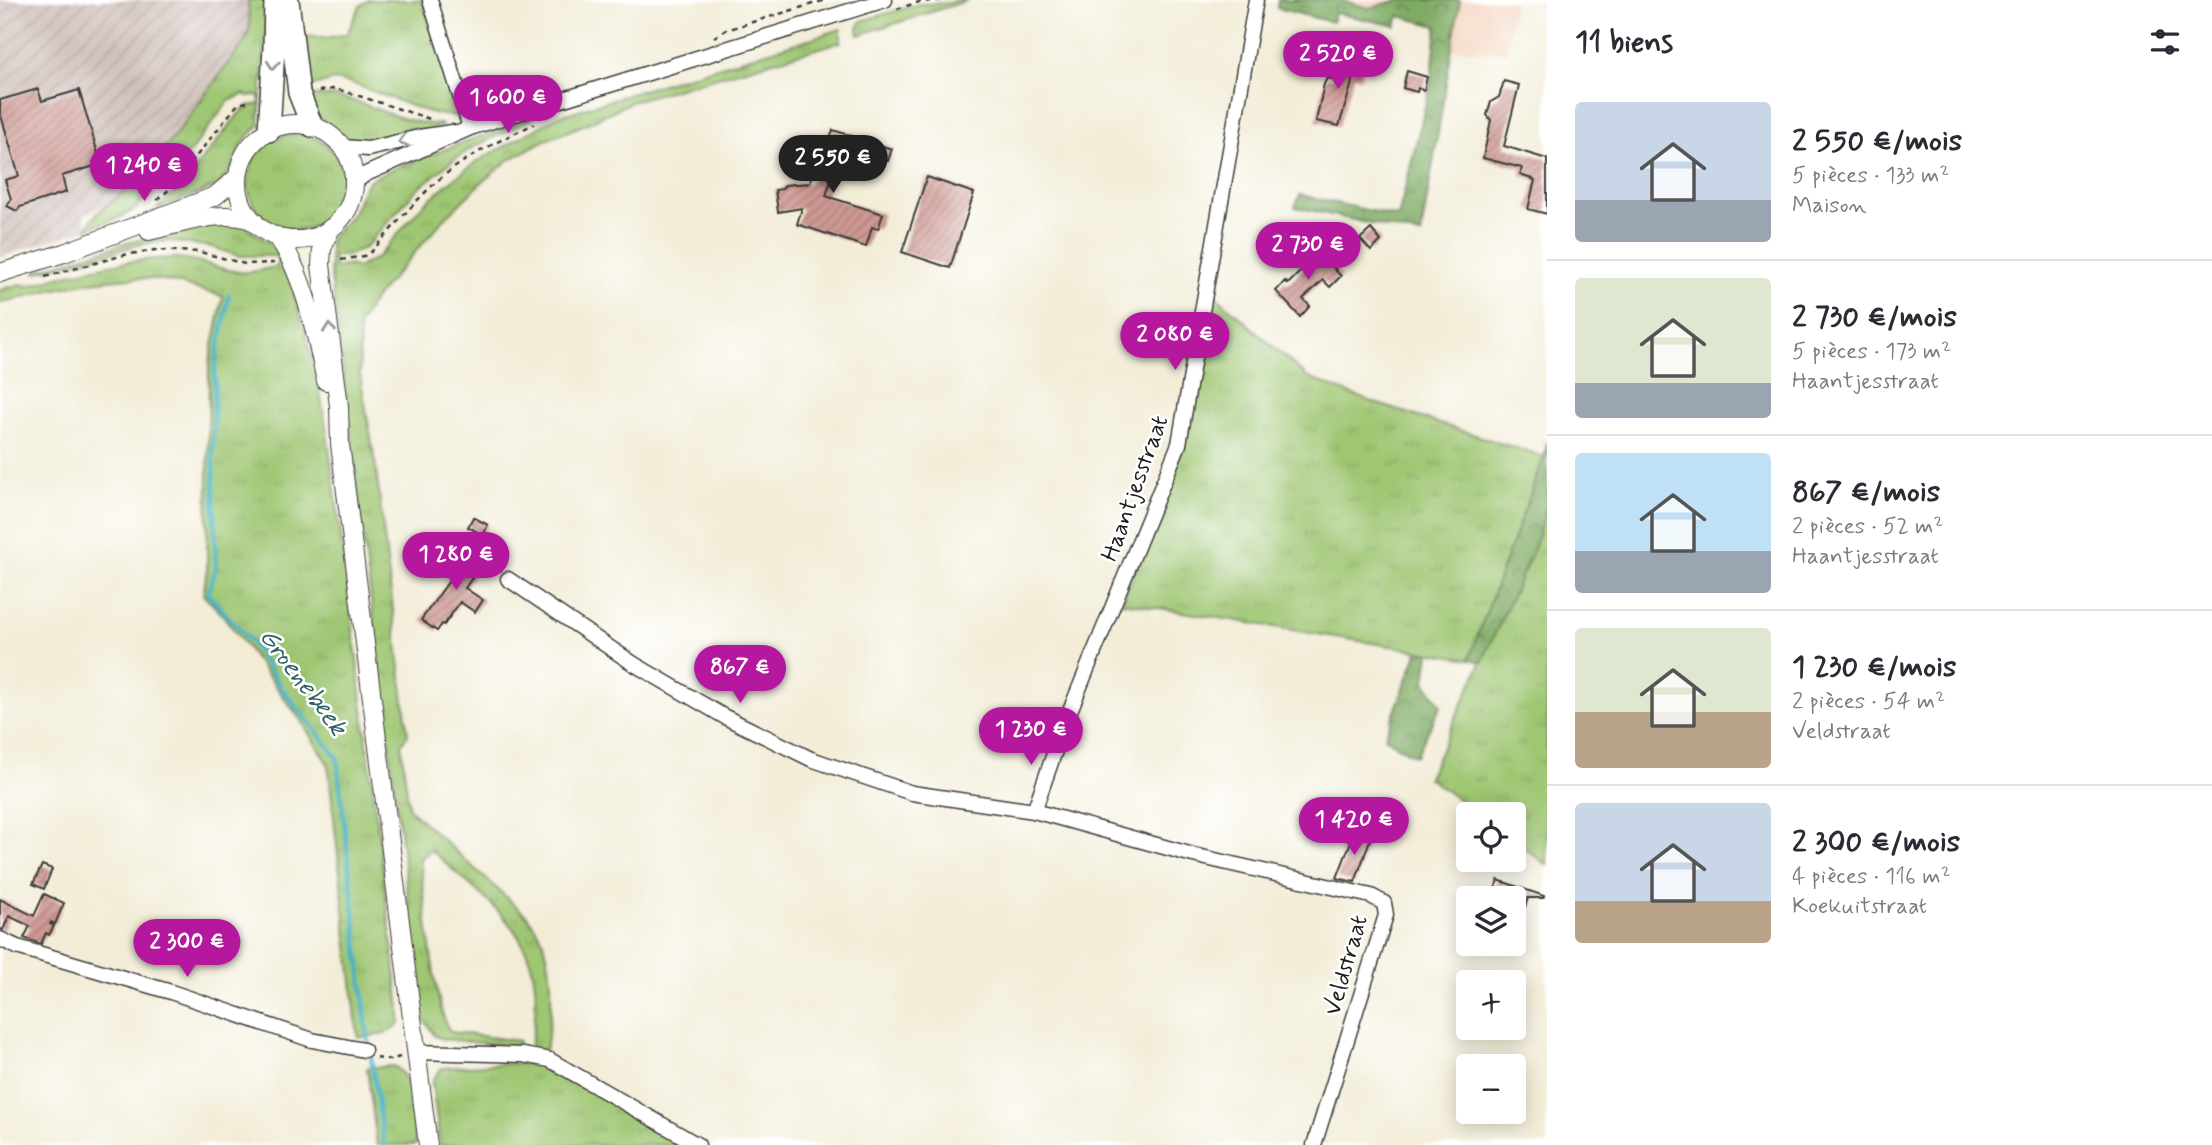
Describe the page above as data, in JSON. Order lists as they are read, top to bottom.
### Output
{
  "streets": {
    "street": ["Haantjesstraat", "Veldstraat"]
  },
  "crossings": [
    ["Haantjesstraat", "Veldstraat"]
  ],
  "water": ["Groenebeek"],
  "page": {
    "heading": "11 biens",
    "price": [
      "2 520 €",
      "1 600 €",
      "2 550 €",
      "1 240 €",
      "2 730 €",
      "2 080 €",
      "1 280 €",
      "867 €",
      "1 230 €",
      "1 420 €",
      "2 300 €"
    ],
    "list": [
      {
        "name": "2 550 €/mois",
        "note": "5 pièces · 133 m² · Maison"
      },
      {
        "name": "2 730 €/mois",
        "note": "5 pièces · 173 m² · Haantjesstraat"
      },
      {
        "name": "867 €/mois",
        "note": "2 pièces · 52 m² · Haantjesstraat"
      },
      {
        "name": "1 230 €/mois",
        "note": "2 pièces · 54 m² · Veldstraat"
      },
      {
        "name": "2 300 €/mois",
        "note": "4 pièces · 116 m² · Koekuitstraat"
      }
    ],
    "map_buttons": ["+", "−"]
  }
}
